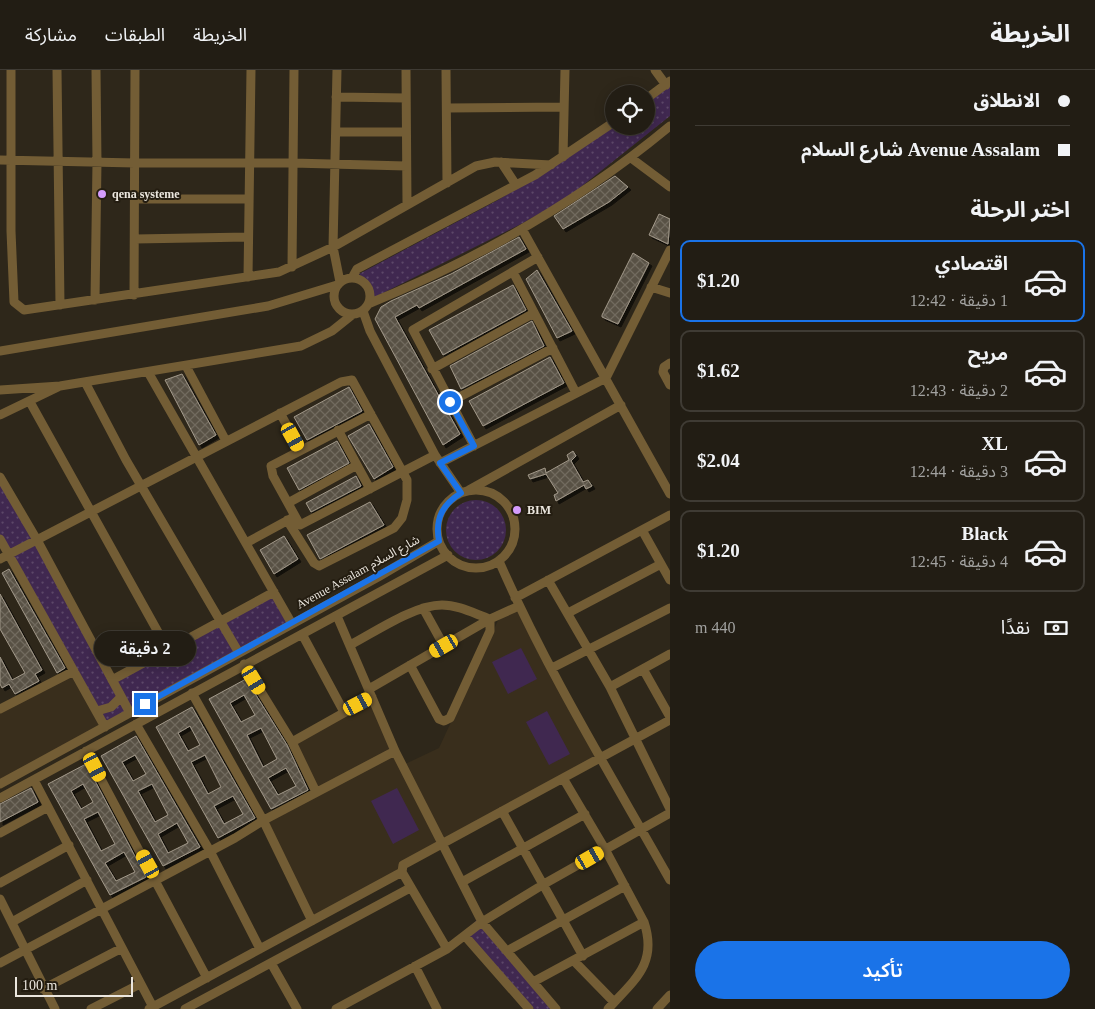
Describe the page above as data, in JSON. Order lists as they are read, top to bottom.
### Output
{
  "streets": {
    "street": ["Avenue Assalam شارع السلام"]
  },
  "places": ["qena systeme", "BIM"],
  "scale_bar": "100 m",
  "page": {
    "header": "الخريطة",
    "nav": ["الخريطة", "الطبقات", "مشاركة"],
    "banner": ["الانطلاق", "Avenue Assalam شارع السلام"],
    "heading": "اختر الرحلة",
    "list": [
      {
        "name": "اقتصادي",
        "note": "1 دقيقة · 12:42",
        "value": "$1.20"
      },
      {
        "name": "مريح",
        "note": "2 دقيقة · 12:43",
        "value": "$1.62"
      },
      {
        "name": "XL",
        "note": "3 دقيقة · 12:44",
        "value": "$2.04"
      },
      {
        "name": "Black",
        "note": "4 دقيقة · 12:45",
        "value": "$1.20"
      }
    ],
    "pay": ["نقدًا", "440 m"],
    "bubble": "2 دقيقة",
    "buttons": "تأكيد",
    "scale": "100 m"
  }
}
